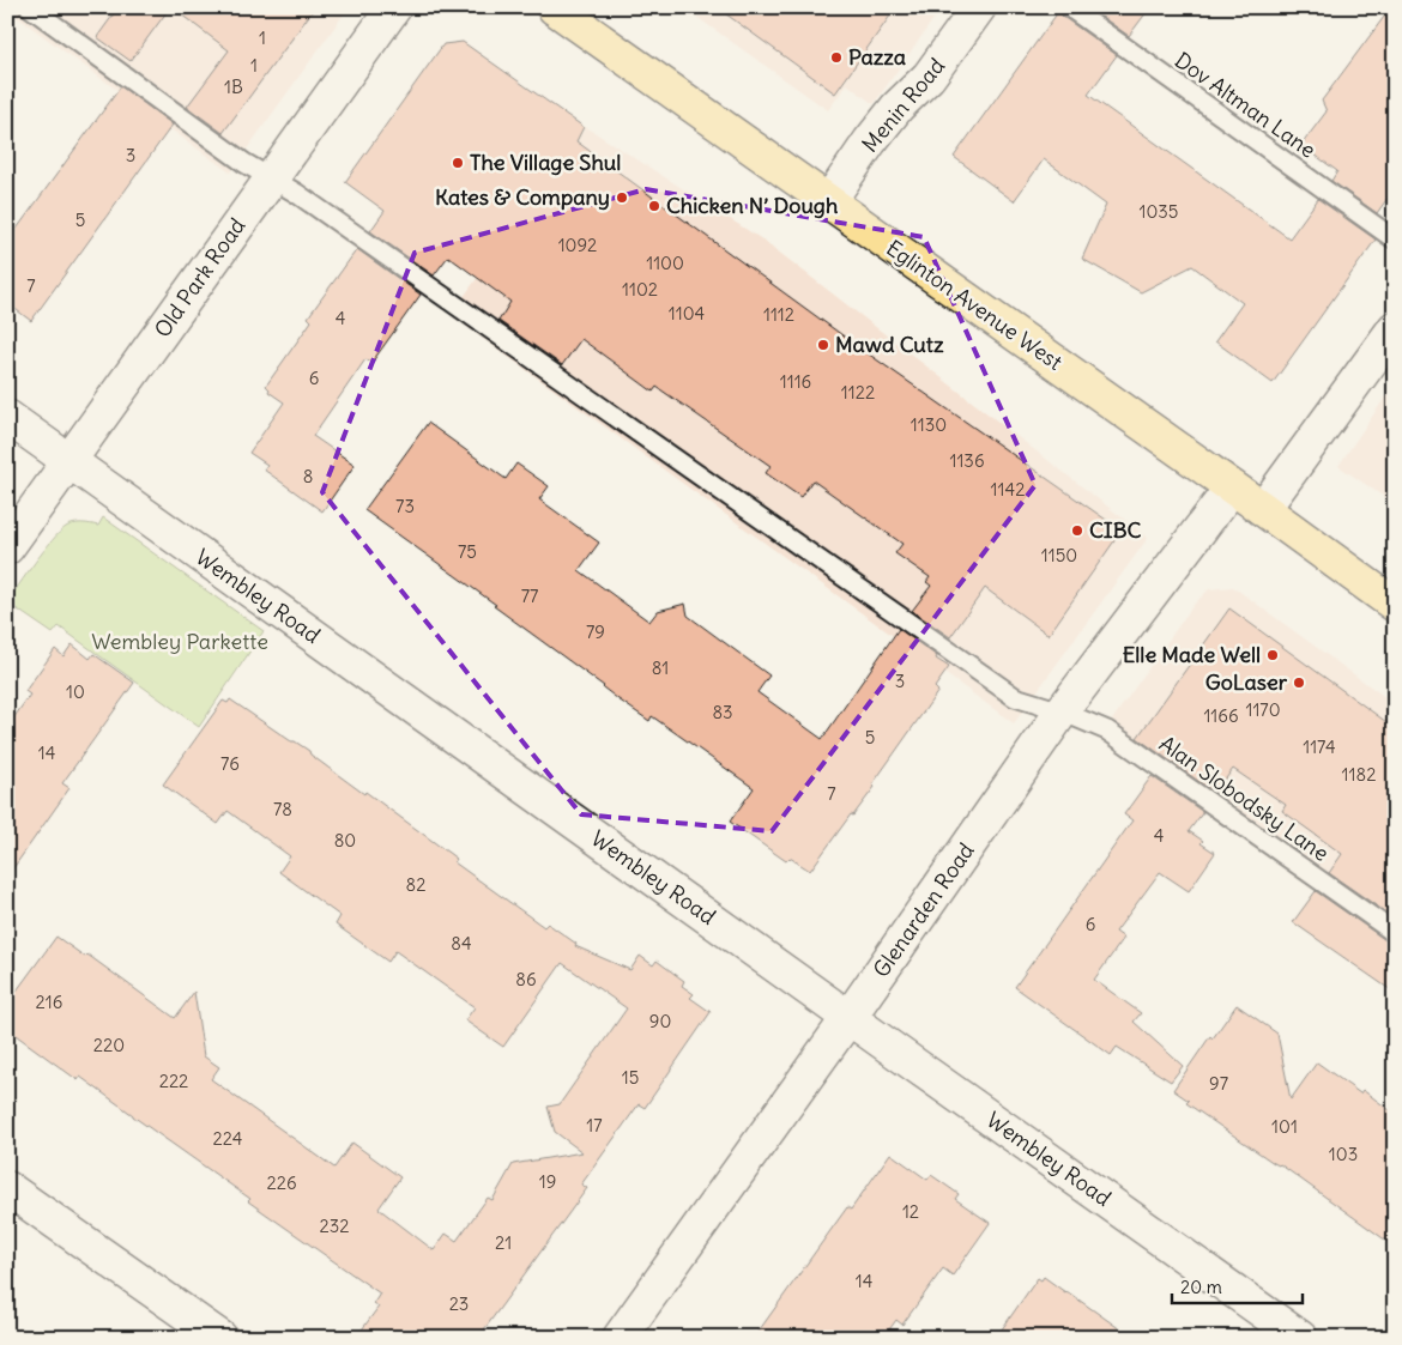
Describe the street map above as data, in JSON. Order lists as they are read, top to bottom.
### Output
{
  "streets": {
    "main road": ["Eglinton Avenue West"],
    "street": [
      "Menin Road",
      "Old Park Road",
      "Wembley Road",
      "Glenarden Road"
    ],
    "lane": ["Dov Altman Lane", "Alan Slobodsky Lane"]
  },
  "crossings": [
    ["Menin Road", "Eglinton Avenue West"],
    ["Old Park Road", "Wembley Road"],
    ["Old Park Road", "Alan Slobodsky Lane"],
    ["Eglinton Avenue West", "Glenarden Road"],
    ["Wembley Road", "Glenarden Road"],
    ["Alan Slobodsky Lane", "Glenarden Road"]
  ],
  "parks": ["Wembley Parkette"],
  "places": [
    "Pazza",
    "The Village Shul",
    "Kates & Company",
    "Chicken N’ Dough",
    "Mawd Cutz",
    "CIBC",
    "Elle Made Well",
    "GoLaser"
  ],
  "house_numbers": [
    "1",
    "1",
    "1B",
    "3",
    "1035",
    "5",
    "1092",
    "1100",
    "7",
    "1102",
    "1104",
    "1112",
    "4",
    "6",
    "1116",
    "1122",
    "1130",
    "1136",
    "8",
    "1142",
    "73",
    "75",
    "1150",
    "77",
    "79",
    "81",
    "3",
    "10",
    "1170",
    "83",
    "1166",
    "5",
    "1174",
    "14",
    "76",
    "1182",
    "7",
    "78",
    "4",
    "80",
    "82",
    "6",
    "84",
    "86",
    "216",
    "90",
    "220",
    "15",
    "222",
    "97",
    "17",
    "101",
    "224",
    "103",
    "19",
    "226",
    "12",
    "232",
    "21",
    "14",
    "23"
  ],
  "scale_bar": "20 m"
}
